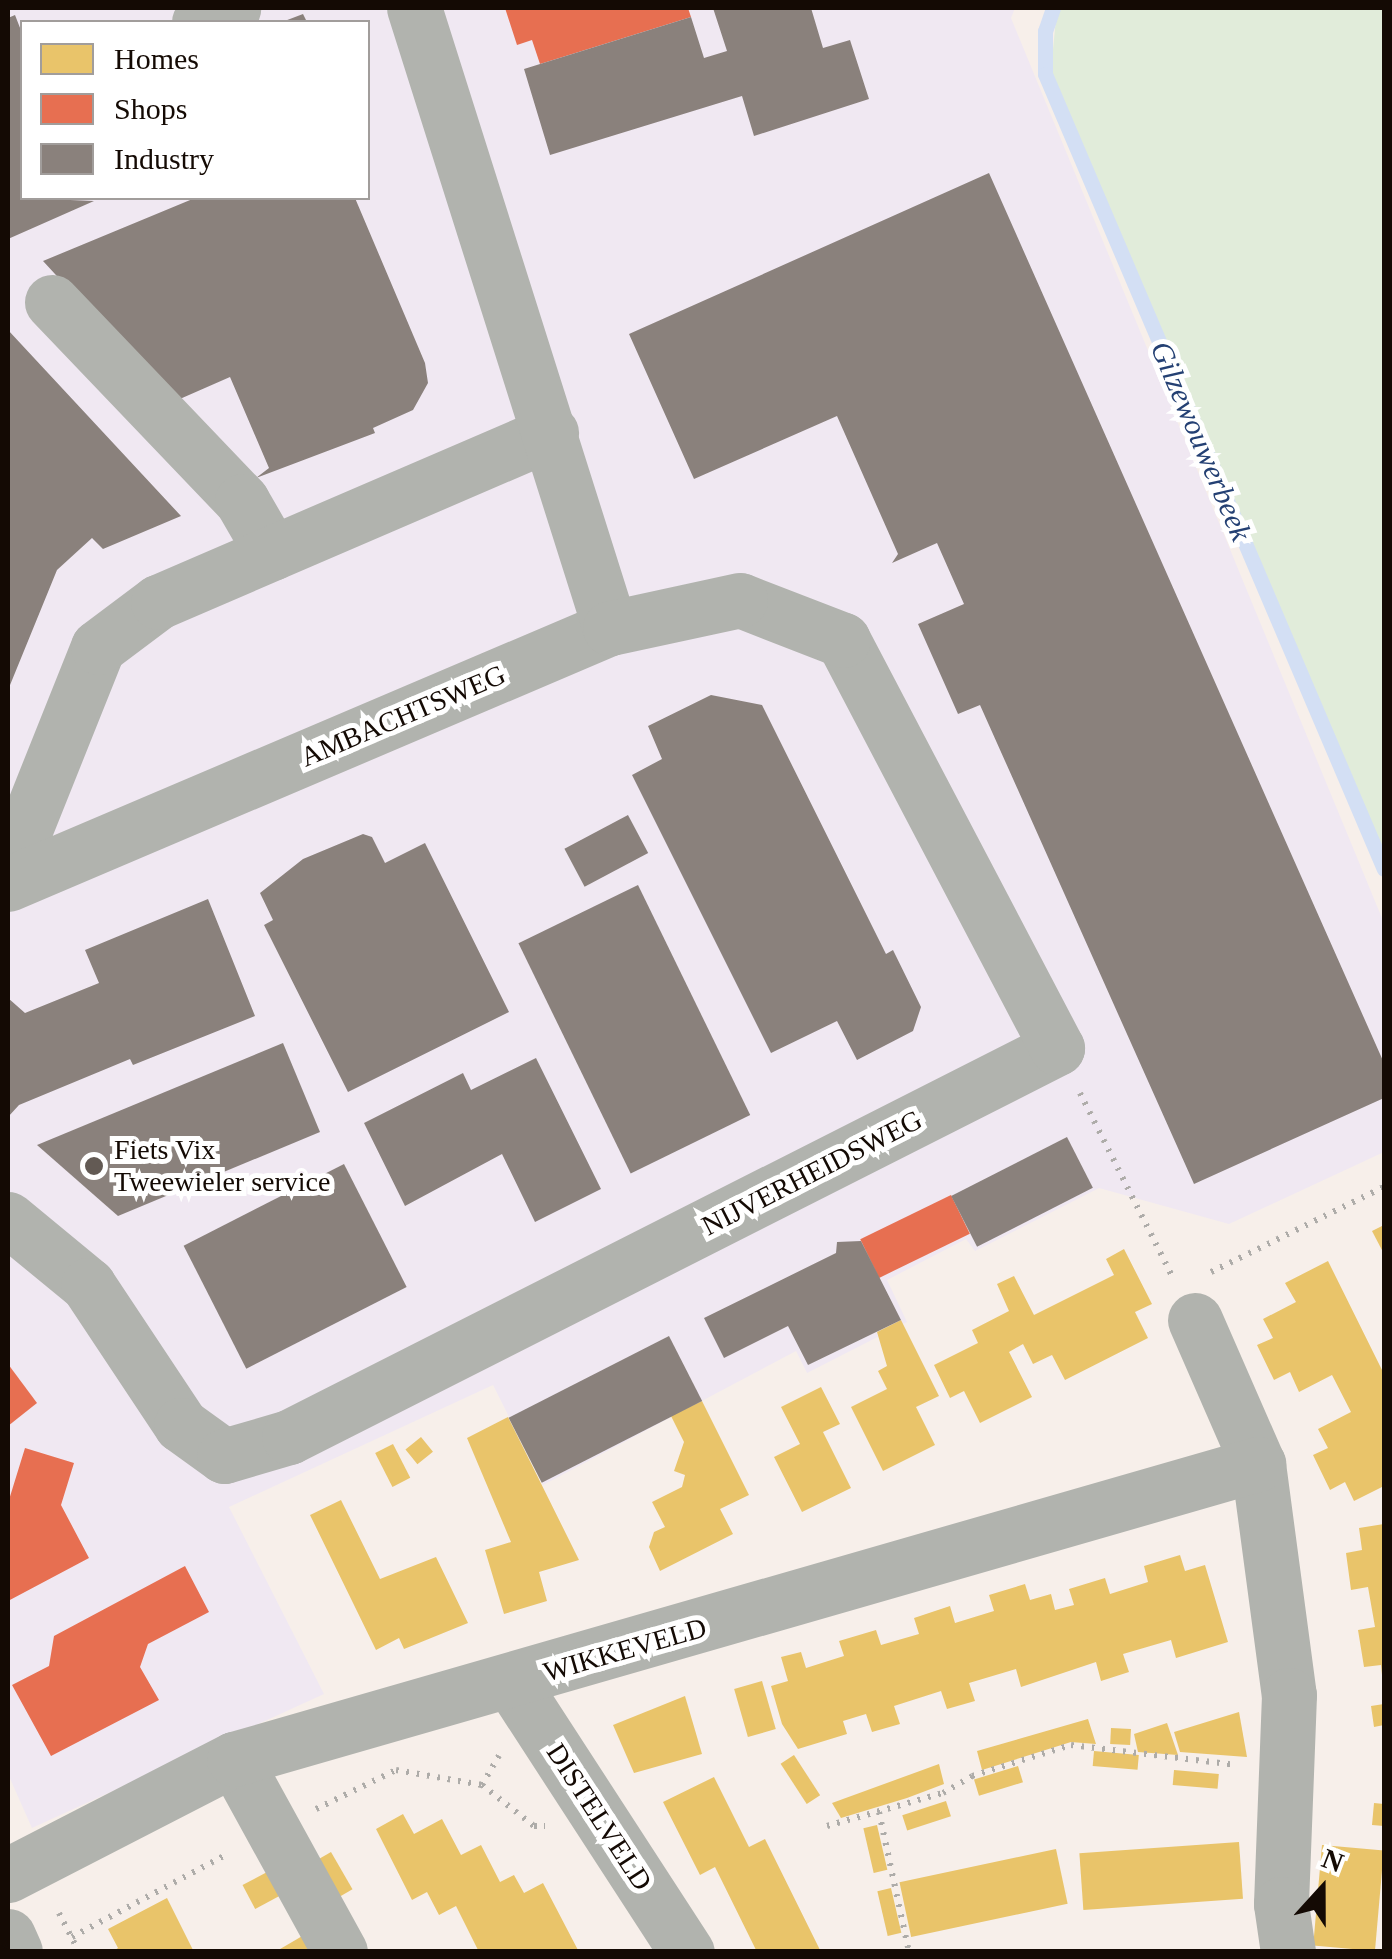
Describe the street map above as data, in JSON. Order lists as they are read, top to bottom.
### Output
{
  "streets": {
    "street": [
      "AMBACHTSWEG",
      "NIJVERHEIDSWEG",
      "WIKKEVELD",
      "DISTELVELD"
    ]
  },
  "crossings": [
    ["WIKKEVELD", "DISTELVELD"]
  ],
  "water": ["Gilzewouwerbeek"],
  "places": ["Fiets Vix Tweewieler service"],
  "legend": ["Homes", "Shops", "Industry"],
  "north": "top"
}
